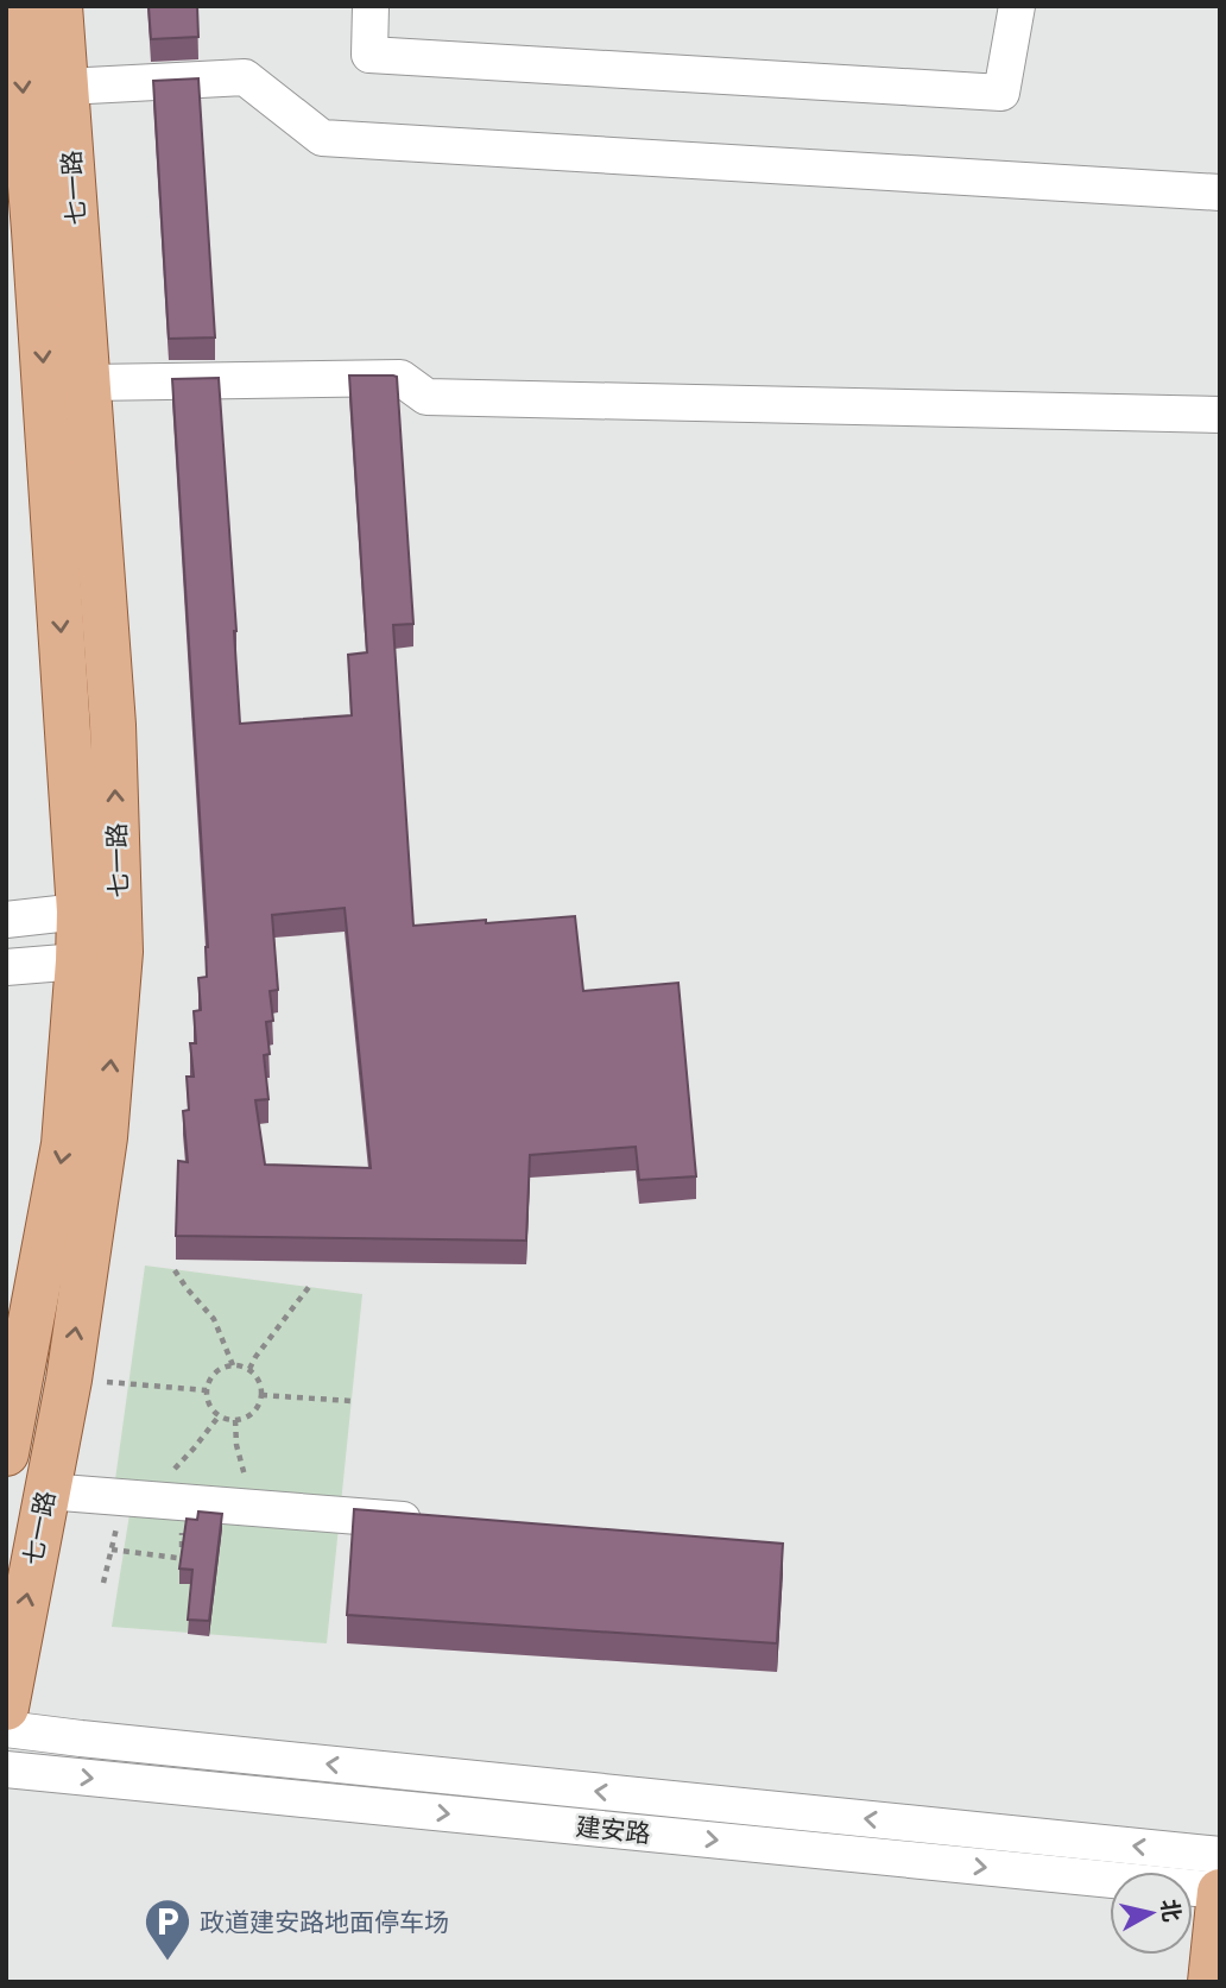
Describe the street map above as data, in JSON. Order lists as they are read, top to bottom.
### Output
{
  "streets": {
    "main road": ["七一路"],
    "street": ["建安路"]
  },
  "places": {
    "parking": ["政道建安路地面停车场"]
  },
  "north": "right"
}
